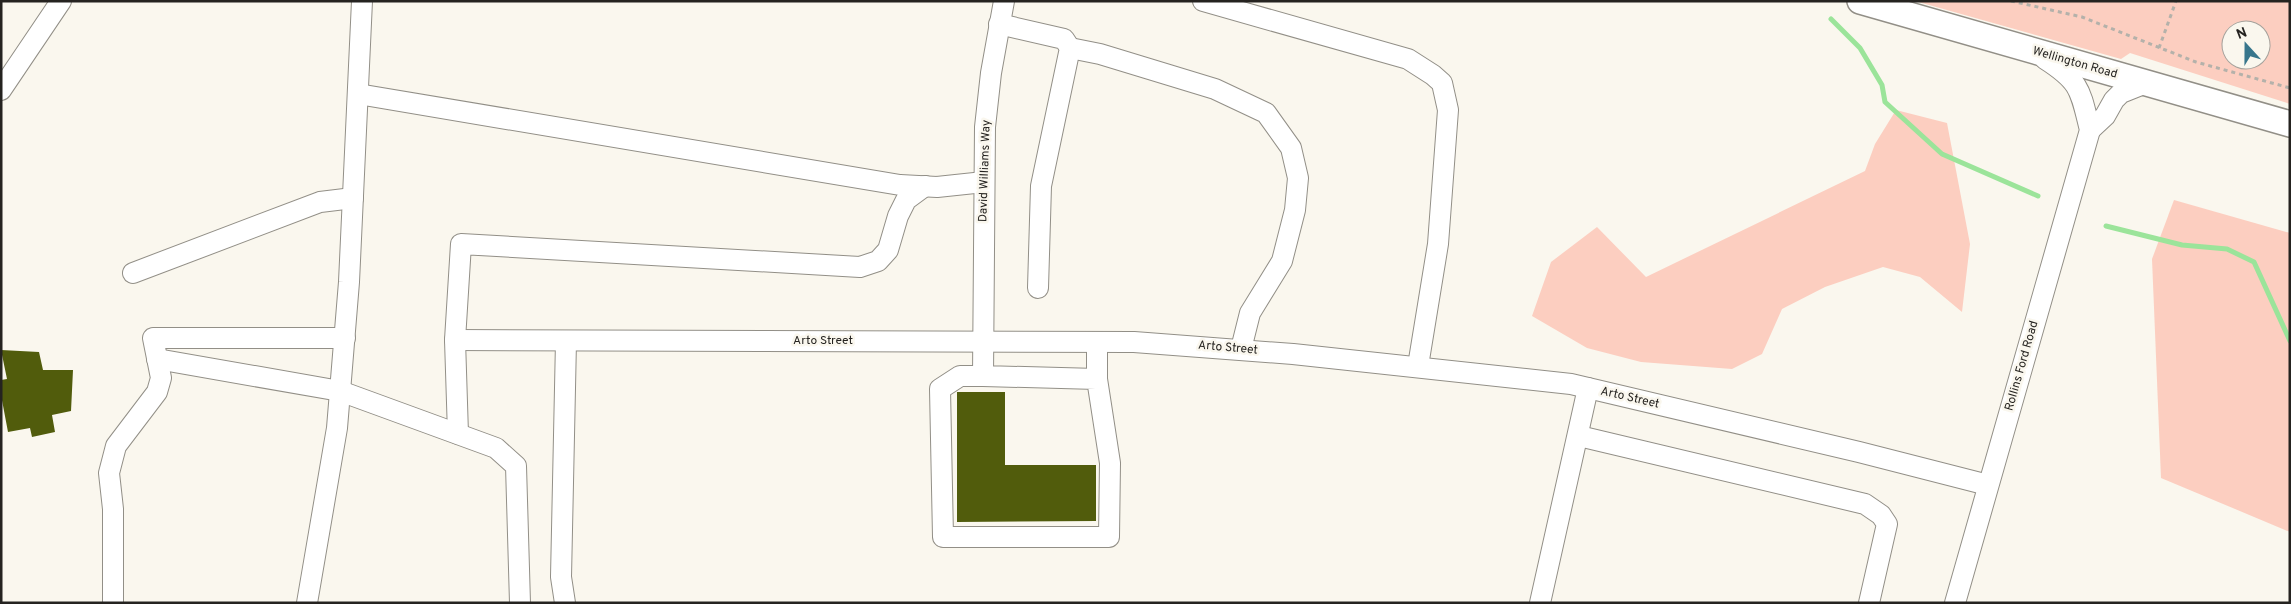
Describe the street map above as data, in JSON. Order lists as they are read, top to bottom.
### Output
{
  "streets": {
    "main road": ["Wellington Road"],
    "street": ["David Williams Way", "Arto Street", "Rollins Ford Road"]
  },
  "crossings": [
    ["Wellington Road", "Rollins Ford Road"],
    ["David Williams Way", "Arto Street"],
    ["Arto Street", "Rollins Ford Road"]
  ],
  "north": "top"
}
